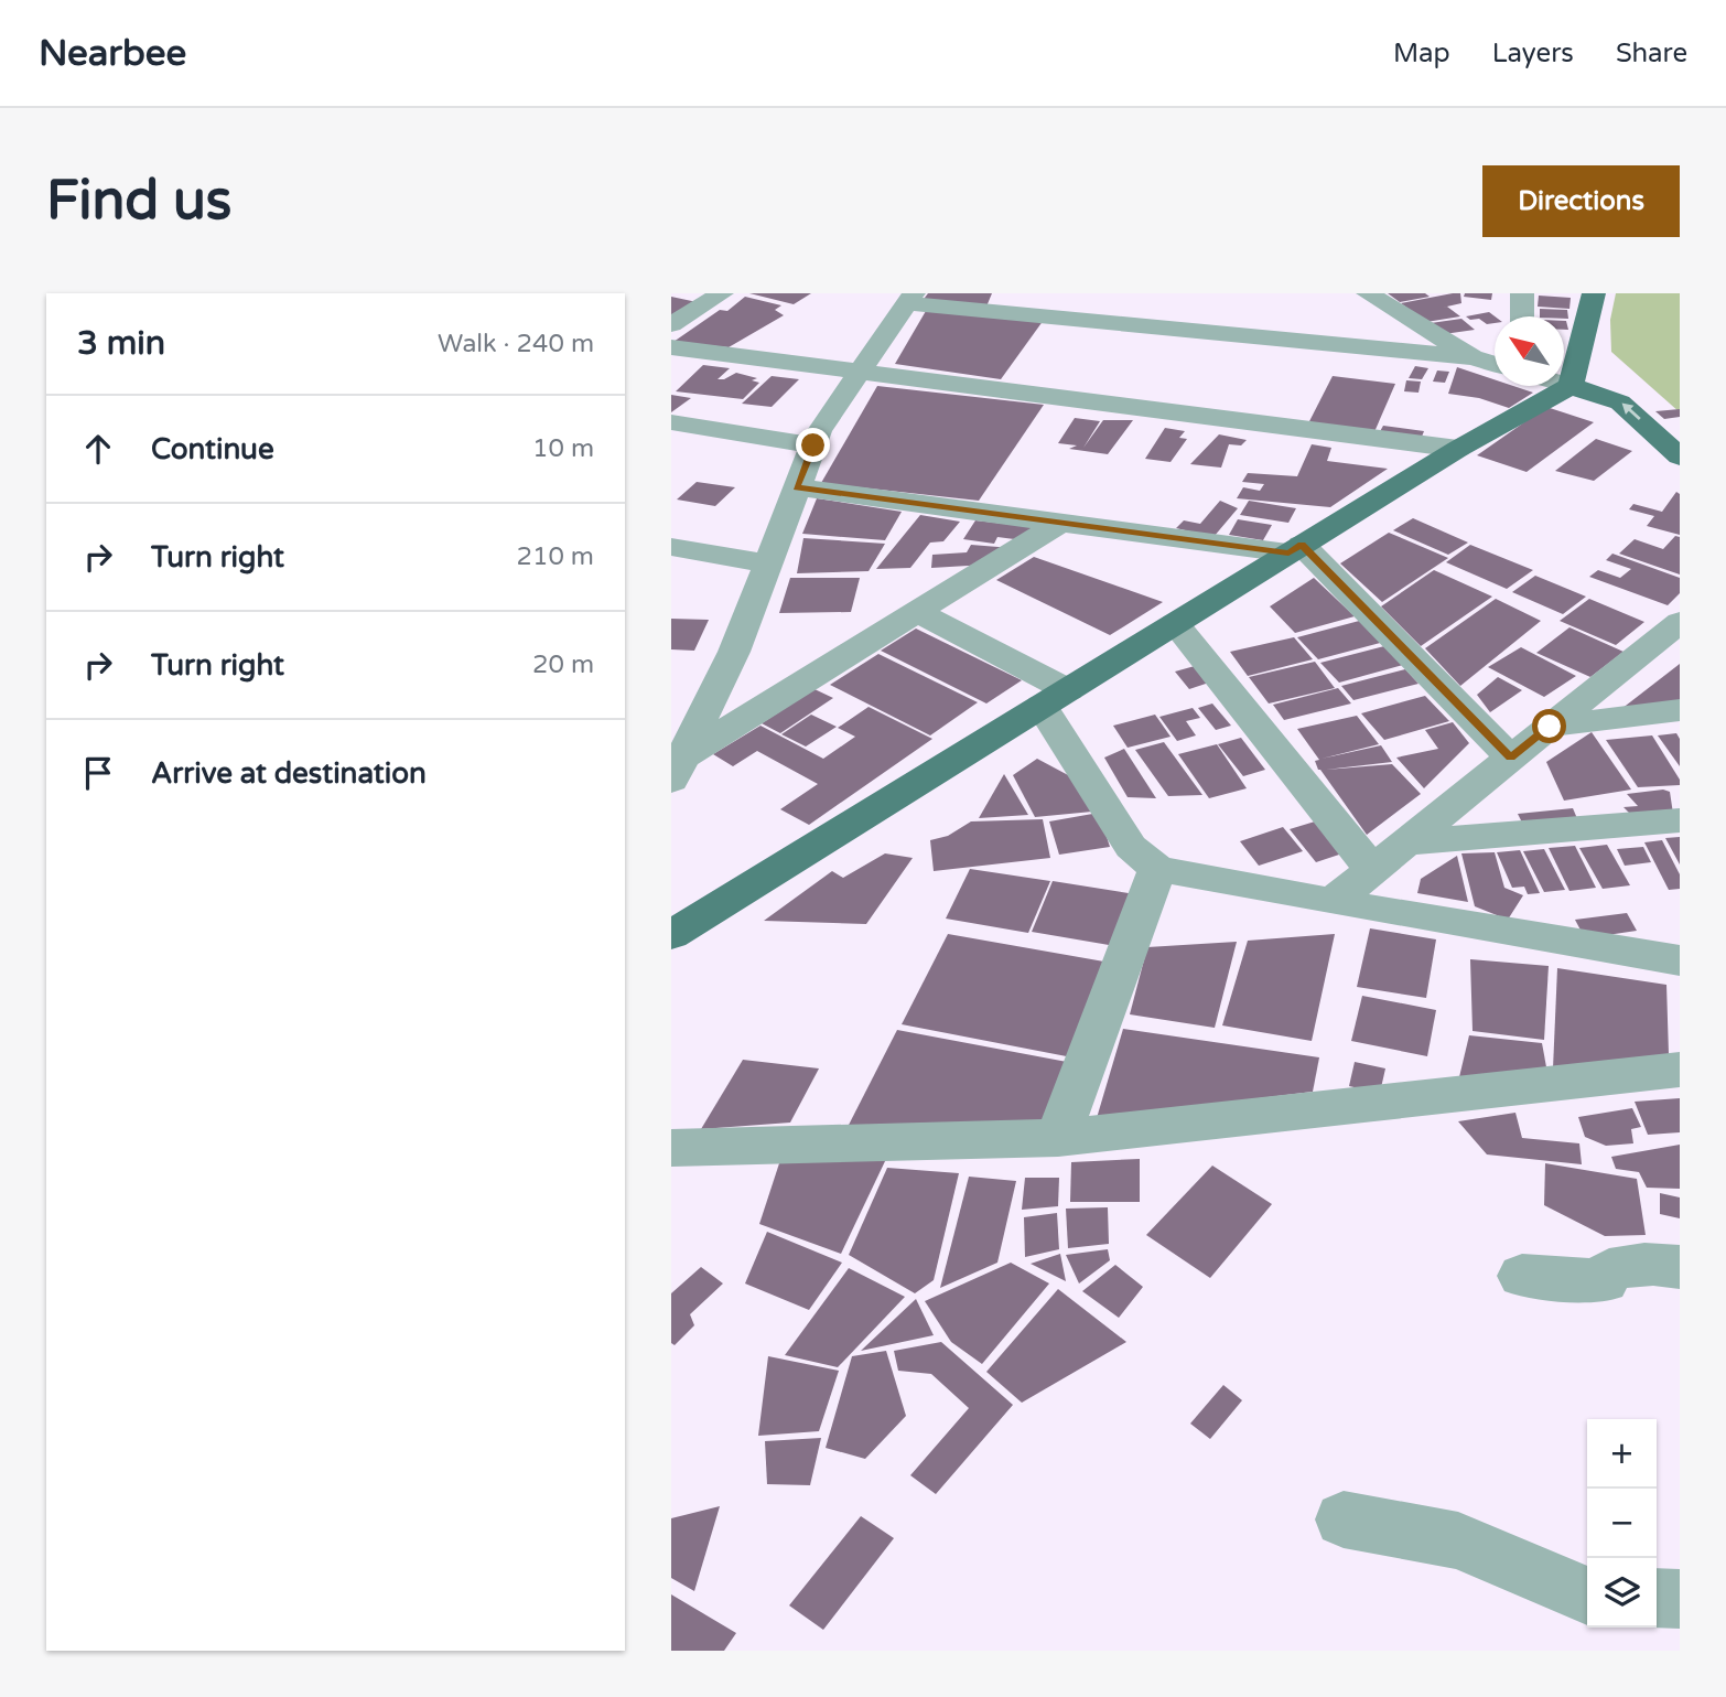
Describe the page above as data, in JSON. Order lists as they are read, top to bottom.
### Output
{
  "north": "top left",
  "page": {
    "header": "Nearbee",
    "nav": ["Map", "Layers", "Share"],
    "buttons": "Directions",
    "title": "Find us",
    "heading": ["3 min", "Walk · 240 m"],
    "list": [
      ["Continue", "10 m"],
      ["Turn right", "210 m"],
      ["Turn right", "20 m"],
      "Arrive at destination"
    ],
    "map_buttons": ["+", "−"]
  }
}
